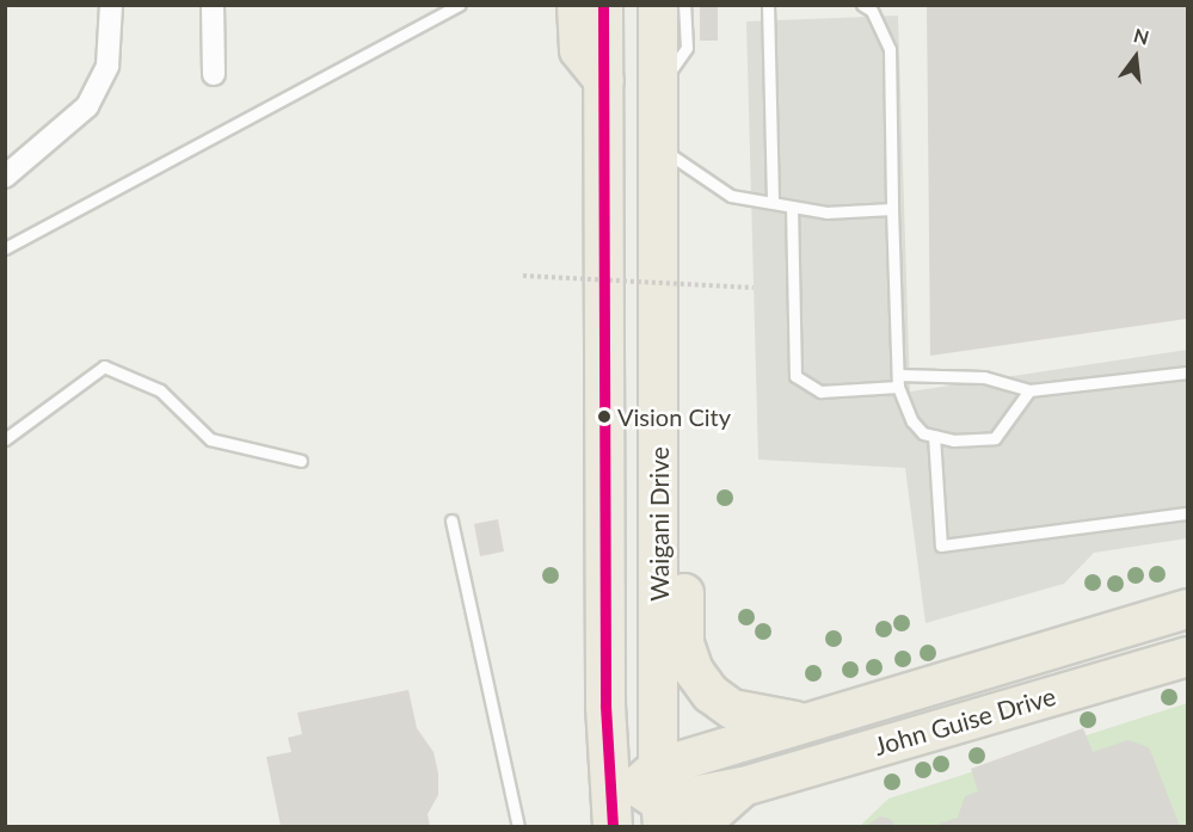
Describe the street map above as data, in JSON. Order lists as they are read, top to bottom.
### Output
{
  "streets": {
    "highway": ["Waigani Drive", "John Guise Drive"]
  },
  "crossings": [
    ["Waigani Drive", "John Guise Drive"]
  ],
  "places": ["Vision City"],
  "north": "top"
}
